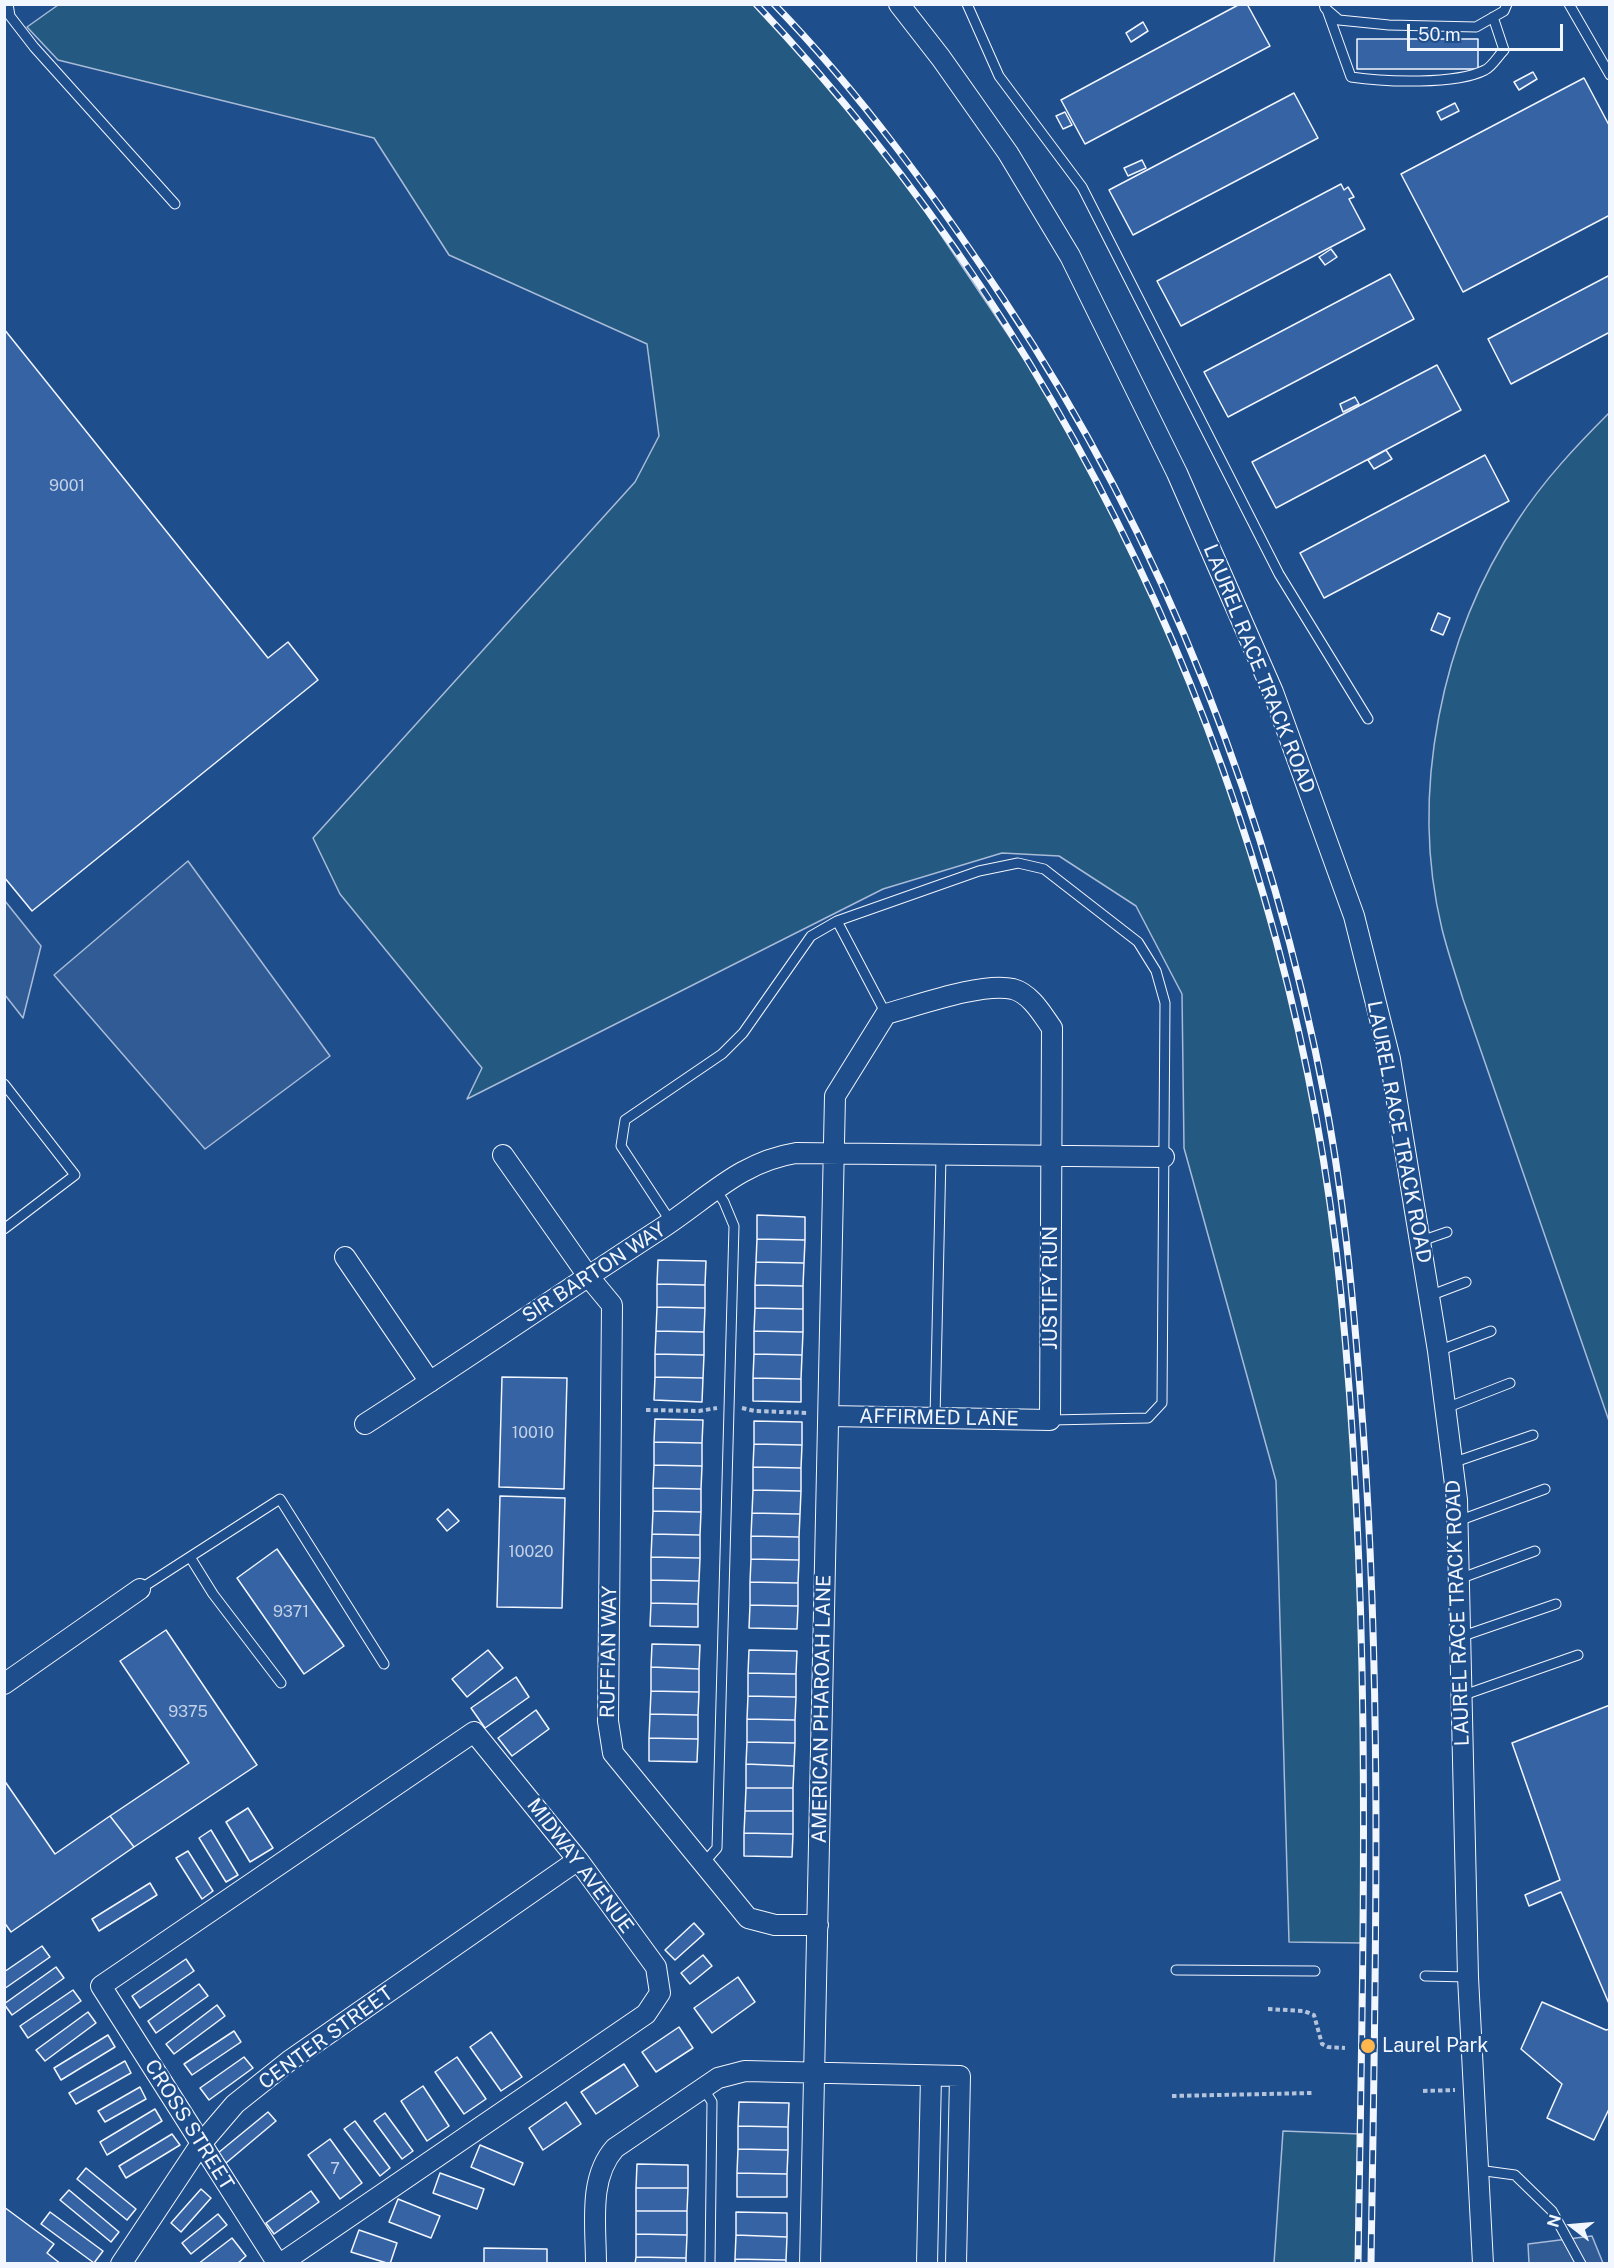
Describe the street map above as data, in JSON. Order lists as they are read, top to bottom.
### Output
{
  "streets": {
    "street": [
      "LAUREL RACE TRACK ROAD",
      "SIR BARTON WAY",
      "JUSTIFY RUN",
      "AFFIRMED LANE",
      "RUFFIAN WAY",
      "AMERICAN PHAROAH LANE",
      "MIDWAY AVENUE",
      "CENTER STREET",
      "CROSS STREET"
    ]
  },
  "crossings": [
    ["SIR BARTON WAY", "JUSTIFY RUN"],
    ["SIR BARTON WAY", "RUFFIAN WAY"],
    ["SIR BARTON WAY", "AMERICAN PHAROAH LANE"],
    ["JUSTIFY RUN", "AFFIRMED LANE"],
    ["JUSTIFY RUN", "AMERICAN PHAROAH LANE"],
    ["AFFIRMED LANE", "AMERICAN PHAROAH LANE"],
    ["RUFFIAN WAY", "AMERICAN PHAROAH LANE"],
    ["MIDWAY AVENUE", "CENTER STREET"],
    ["MIDWAY AVENUE", "CROSS STREET"],
    ["CENTER STREET", "CROSS STREET"]
  ],
  "places": ["Laurel Park"],
  "house_numbers": [
    "9001",
    "10010",
    "10020",
    "9371",
    "9375",
    "7"
  ],
  "scale_bar": "50 m",
  "north": "left"
}
